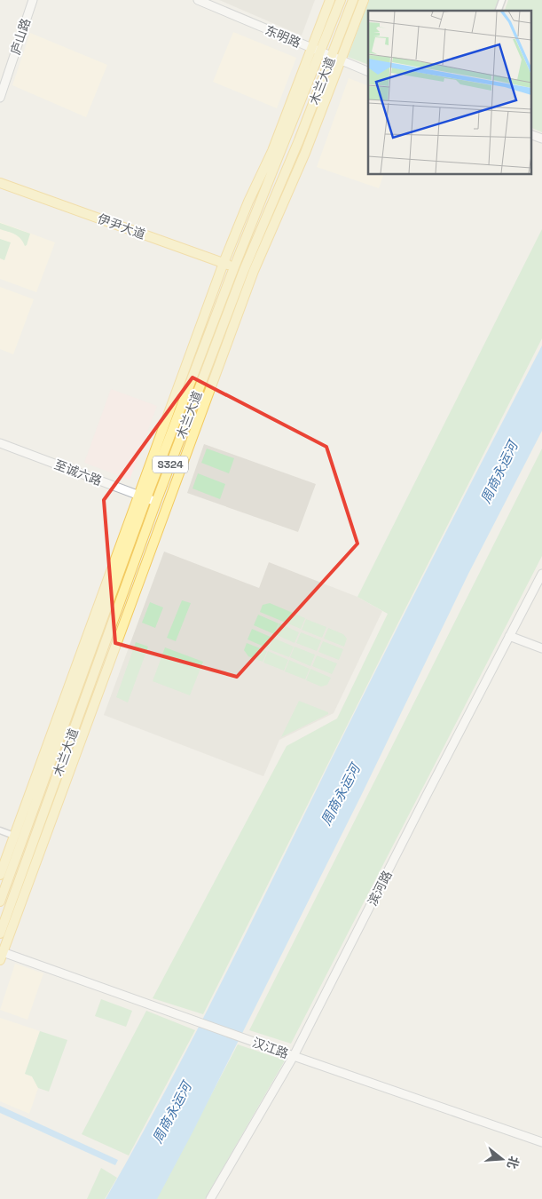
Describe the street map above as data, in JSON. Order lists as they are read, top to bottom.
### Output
{
  "streets": {
    "main road": ["木兰大道", "伊尹大道", "S324"],
    "street": [
      "庐山路",
      "东明路",
      "至诚六路",
      "滨河路",
      "汉江路"
    ]
  },
  "crossings": [
    ["东明路", "木兰大道"],
    ["木兰大道", "伊尹大道"],
    ["木兰大道", "至诚六路"],
    ["滨河路", "汉江路"]
  ],
  "water": ["周商永运河"],
  "north": "right"
}
